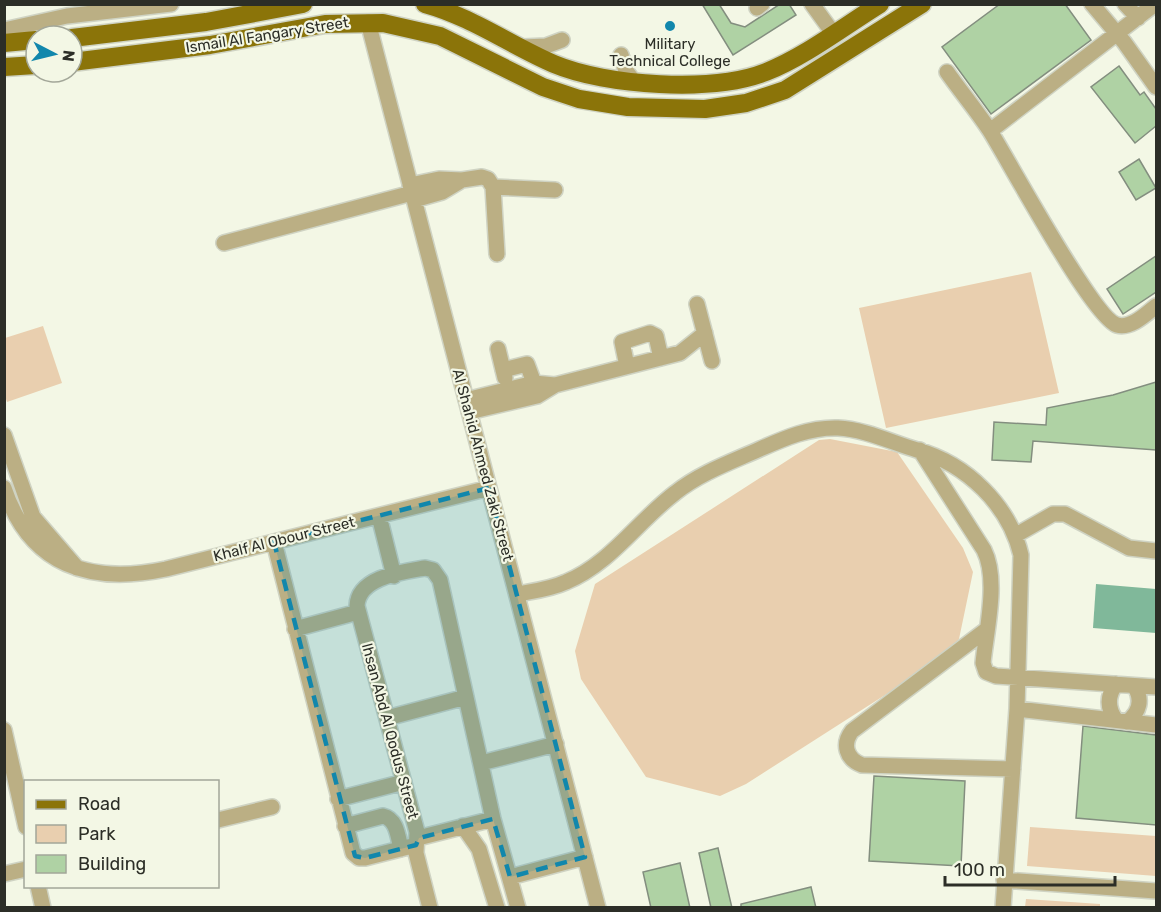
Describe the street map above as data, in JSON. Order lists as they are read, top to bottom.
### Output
{
  "streets": {
    "main road": ["Ismail Al Fangary Street"],
    "street": ["Al Shahid Ahmed Zaki Street", "Khalf Al Obour Street", "Ihsan Abd Al Qodus Street"]
  },
  "crossings": [
    ["Ismail Al Fangary Street", "Al Shahid Ahmed Zaki Street"],
    ["Al Shahid Ahmed Zaki Street", "Khalf Al Obour Street"]
  ],
  "places": ["Military Technical College"],
  "legend": ["Road", "Park", "Building"],
  "scale_bar": "100 m",
  "north": "right"
}
